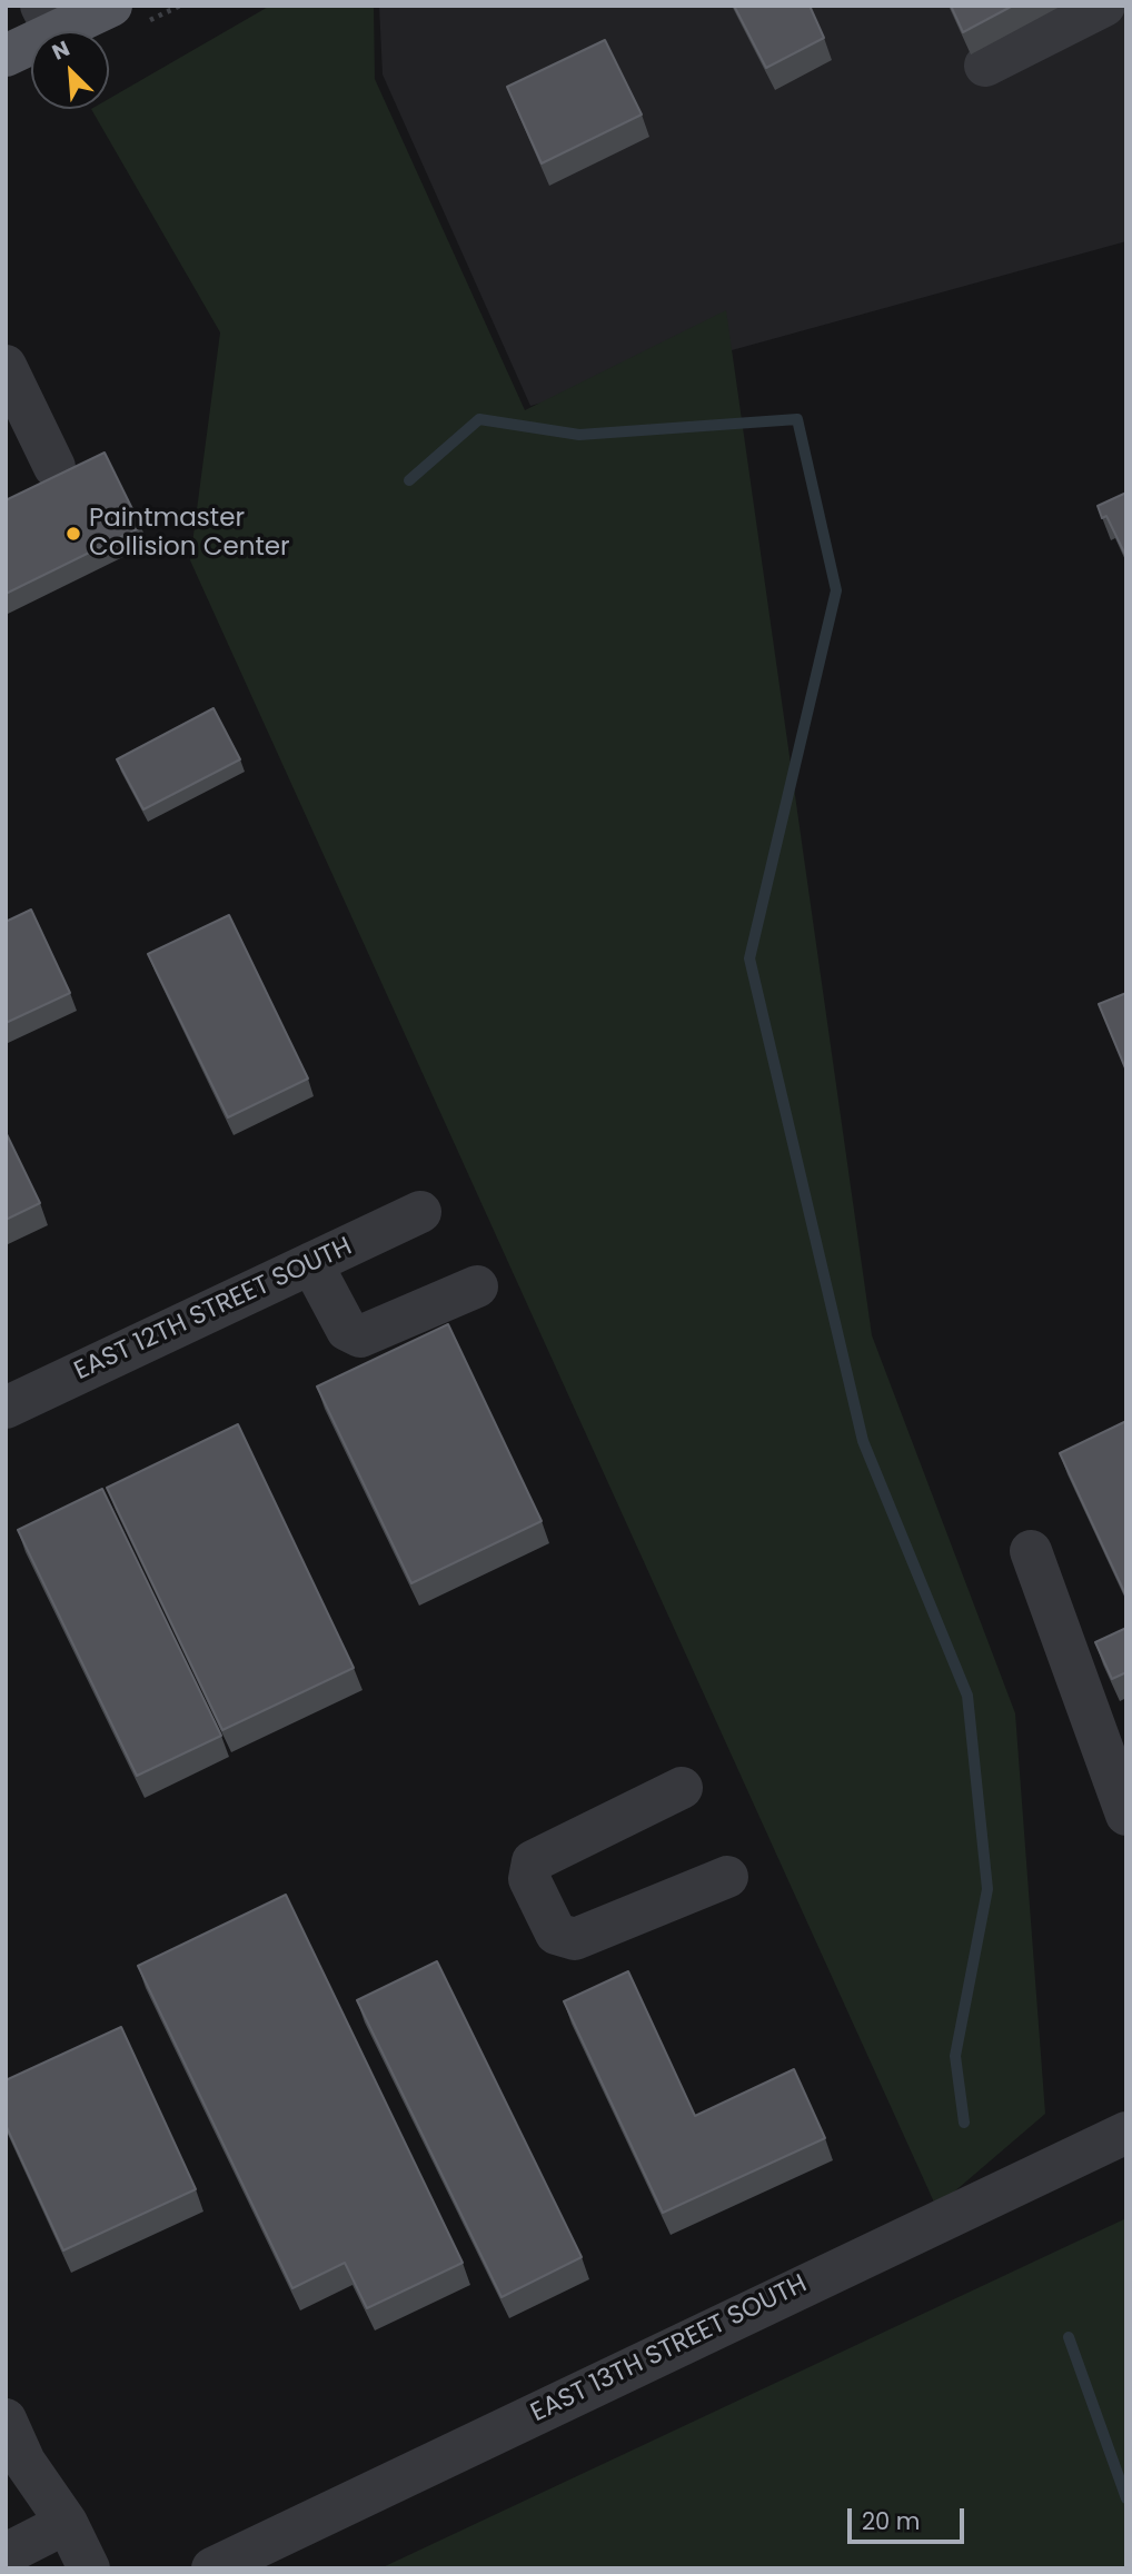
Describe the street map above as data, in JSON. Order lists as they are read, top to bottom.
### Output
{
  "streets": {
    "street": ["EAST 12TH STREET SOUTH", "EAST 13TH STREET SOUTH"]
  },
  "places": ["Paintmaster Collision Center"],
  "scale_bar": "20 m",
  "north": "top left"
}
